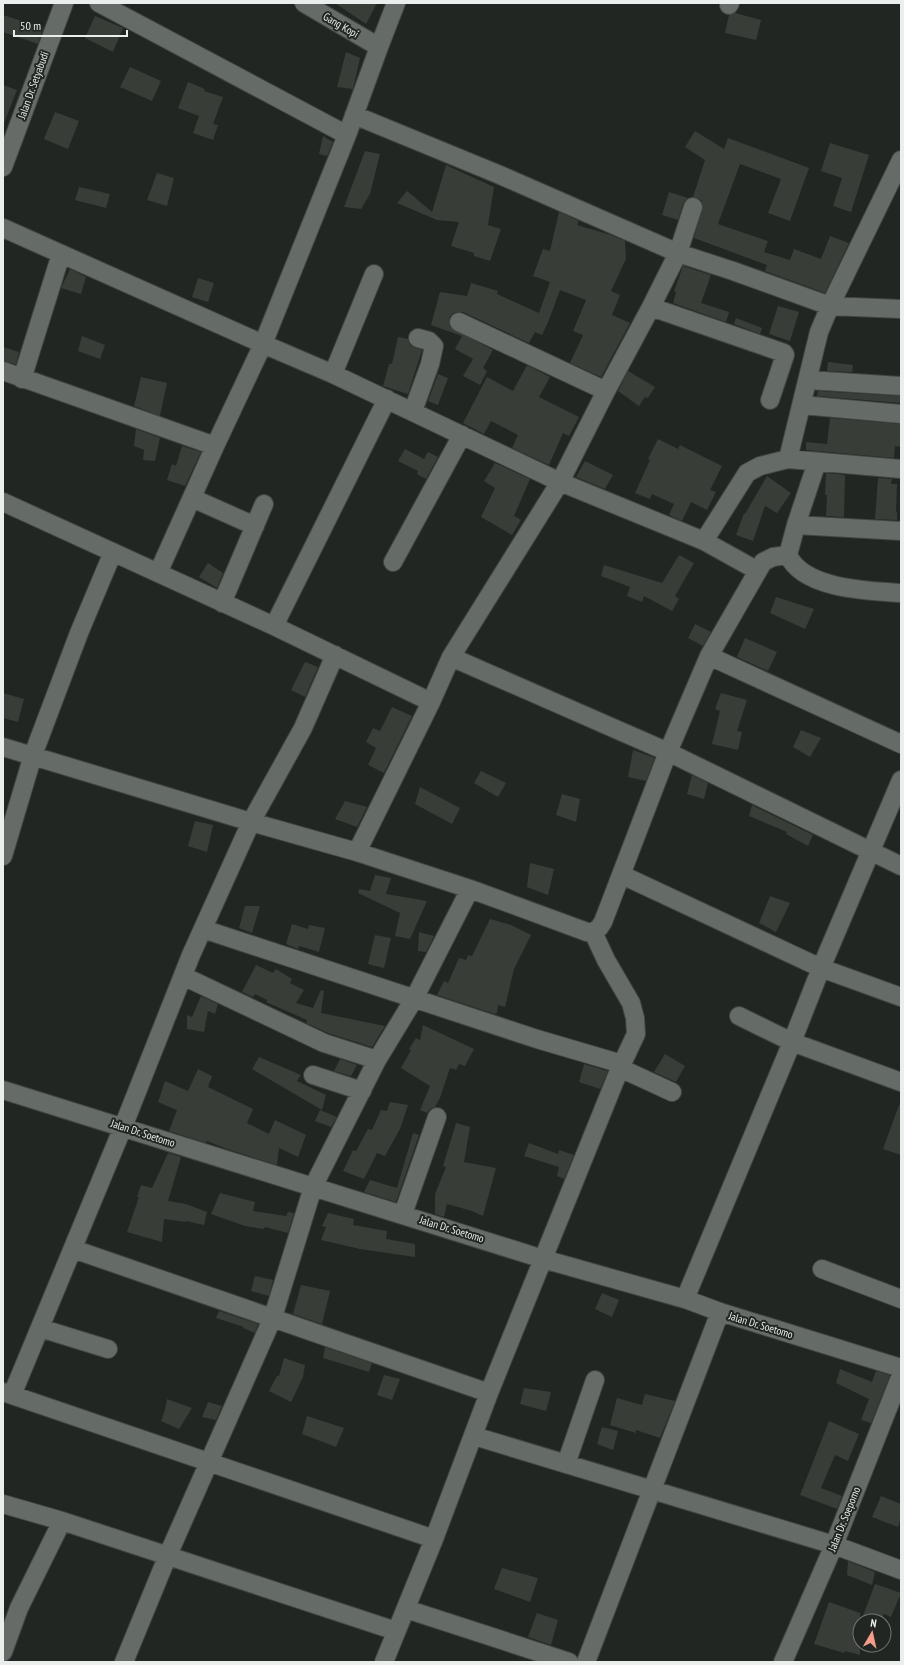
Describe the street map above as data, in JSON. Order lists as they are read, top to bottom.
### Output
{
  "streets": {
    "street": [
      "Gang Kopi",
      "Jalan Dr. Setyabudi",
      "Jalan Dr. Soetomo",
      "Jalan Dr. Soepomo"
    ]
  },
  "scale_bar": "50 m",
  "north": "top"
}
